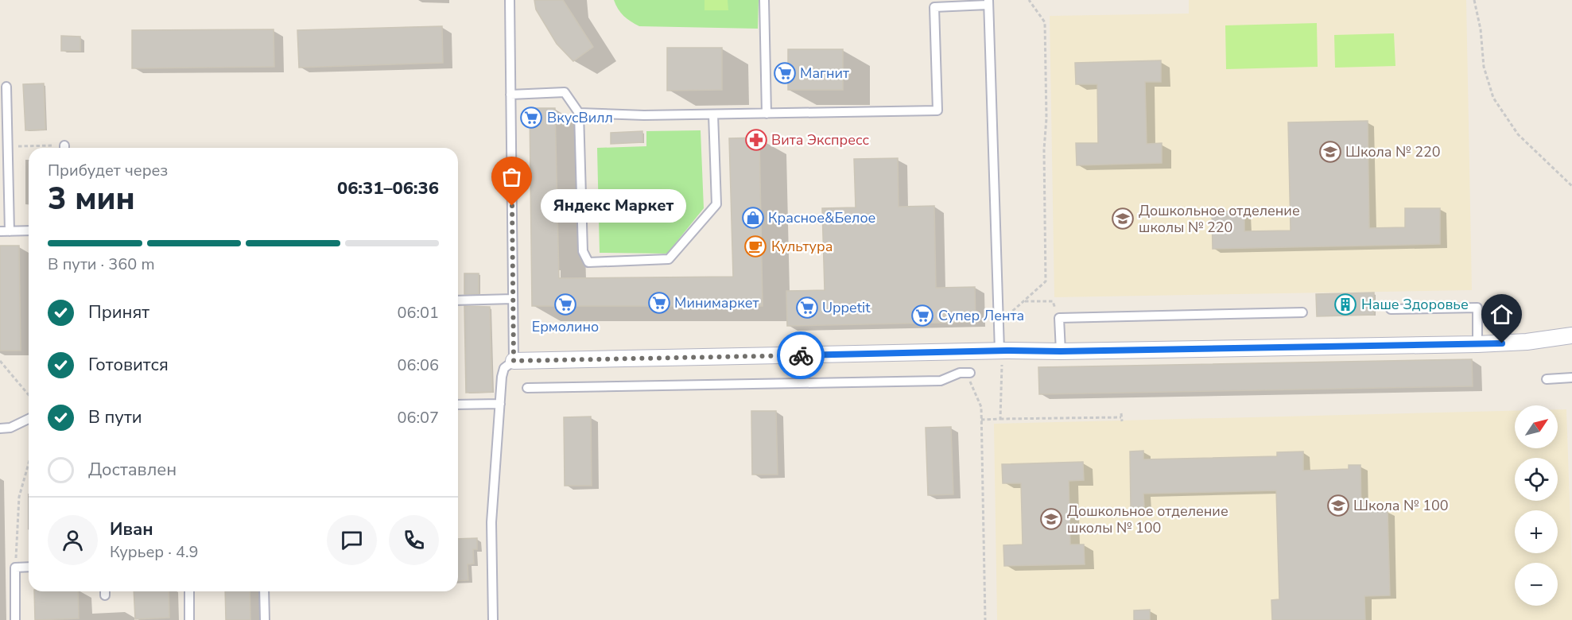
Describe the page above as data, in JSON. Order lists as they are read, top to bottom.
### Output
{
  "places": {
    "supermarket": [
      "Магнит",
      "ВкусВилл",
      "Минимаркет",
      "Ермолино",
      "Uppetit",
      "Супер Лента"
    ],
    "pharmacy": ["Вита Экспресс"],
    "school or university": [
      "Школа № 220",
      "Дошкольное отделение школы № 220",
      "Школа № 100",
      "Дошкольное отделение школы № 100"
    ],
    "other": ["Яндекс Маркет"],
    "shop": ["Красное&Белое"],
    "cafe": ["Культура"],
    "building": ["Наше Здоровье"]
  },
  "north": "top right",
  "page": {
    "heading": ["3 мин", "Прибудет через", "06:31–06:36"],
    "panel": ["Иван", "Курьер · 4.9"],
    "bubble": "Яндекс Маркет",
    "bar": "В пути · 360 m",
    "list": [
      ["Принят", "06:01"],
      ["Готовится", "06:06"],
      ["В пути", "06:07"],
      "Доставлен"
    ],
    "map_buttons": ["+", "−"]
  }
}
